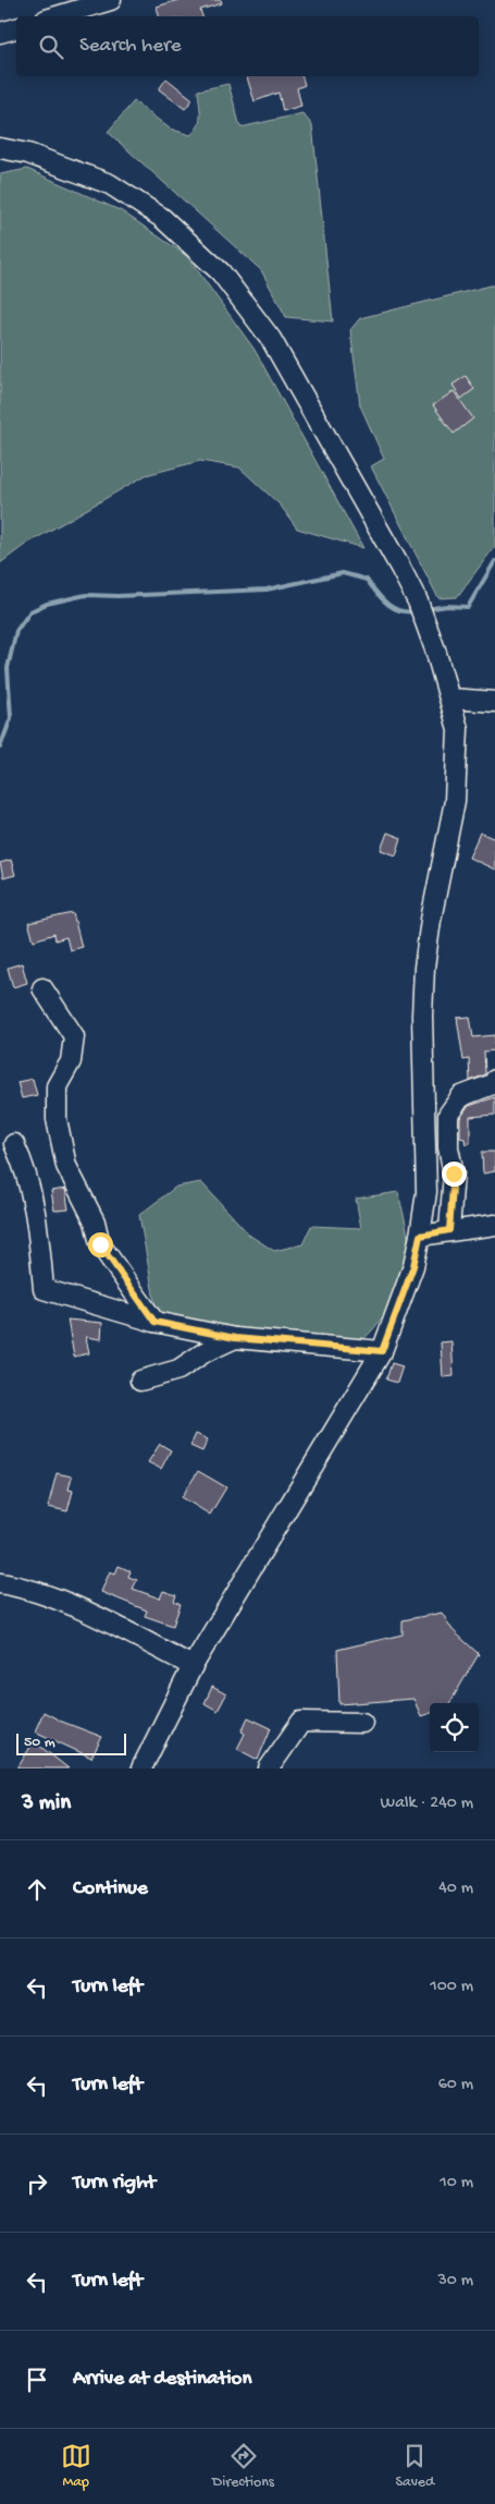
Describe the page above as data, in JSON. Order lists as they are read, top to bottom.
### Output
{
  "scale_bar": "50 m",
  "page": {
    "search": "Search here",
    "scale": "50 m",
    "heading": ["3 min", "Walk · 240 m"],
    "list": [
      ["Continue", "40 m"],
      ["Turn left", "100 m"],
      ["Turn left", "60 m"],
      ["Turn right", "10 m"],
      ["Turn left", "30 m"],
      "Arrive at destination"
    ],
    "nav": ["Map", "Directions", "Saved"]
  }
}
